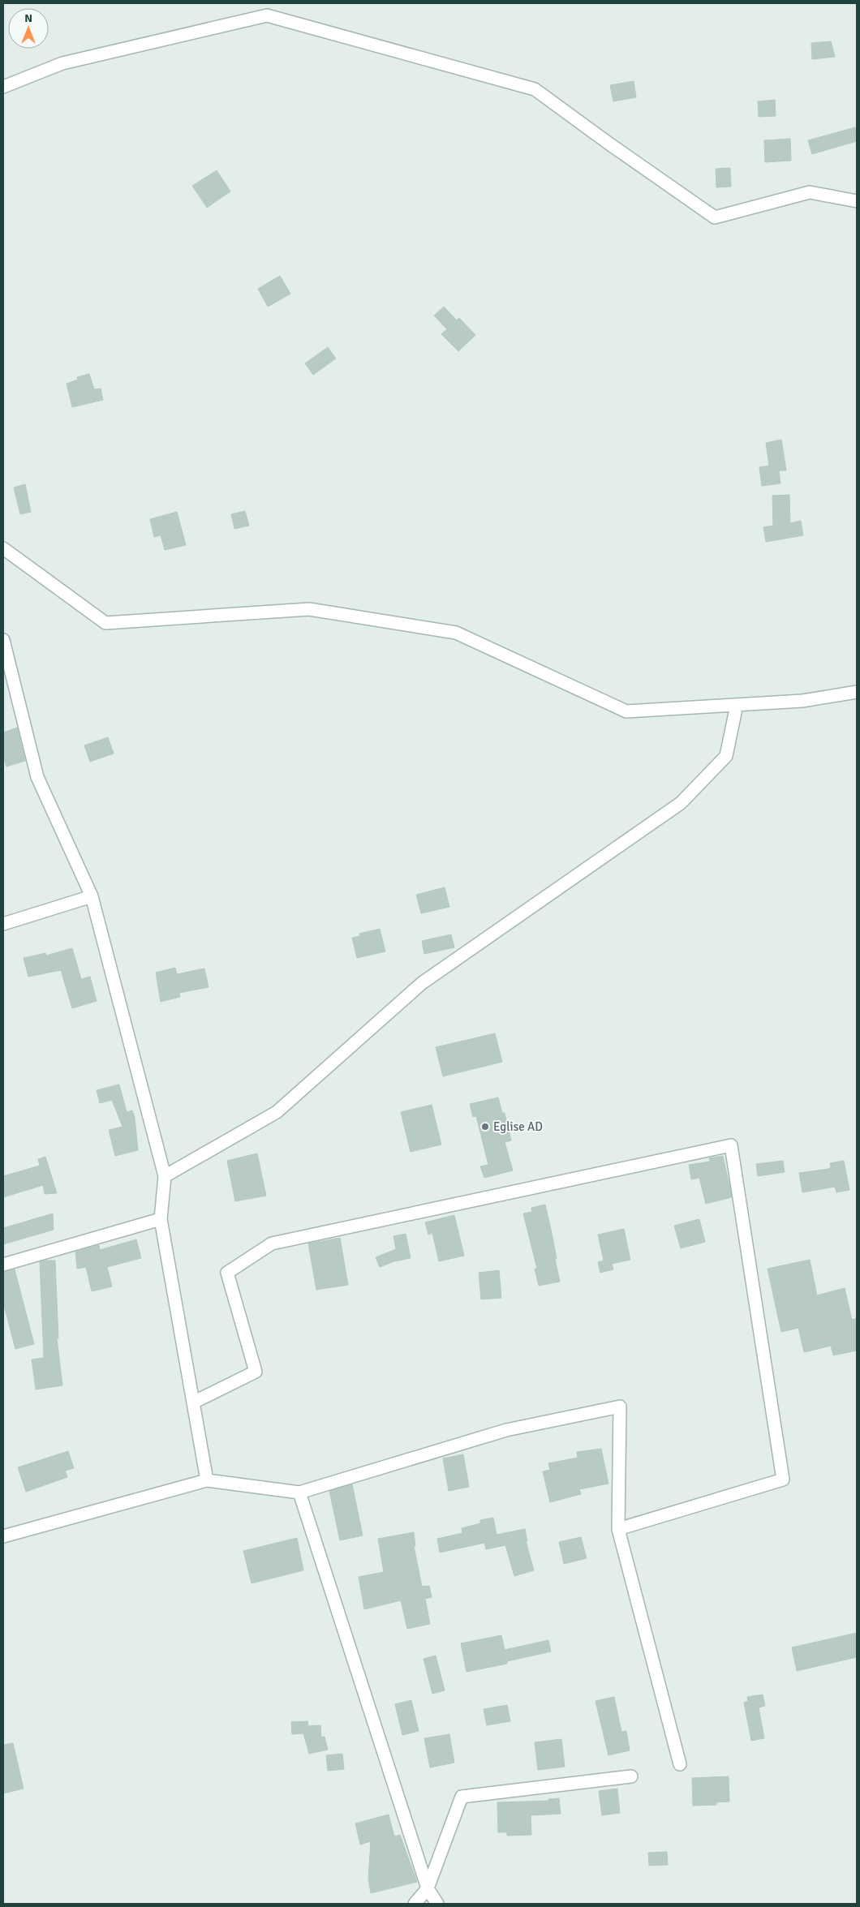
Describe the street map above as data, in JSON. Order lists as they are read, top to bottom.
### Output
{
  "places": ["Eglise AD"],
  "north": "top"
}
